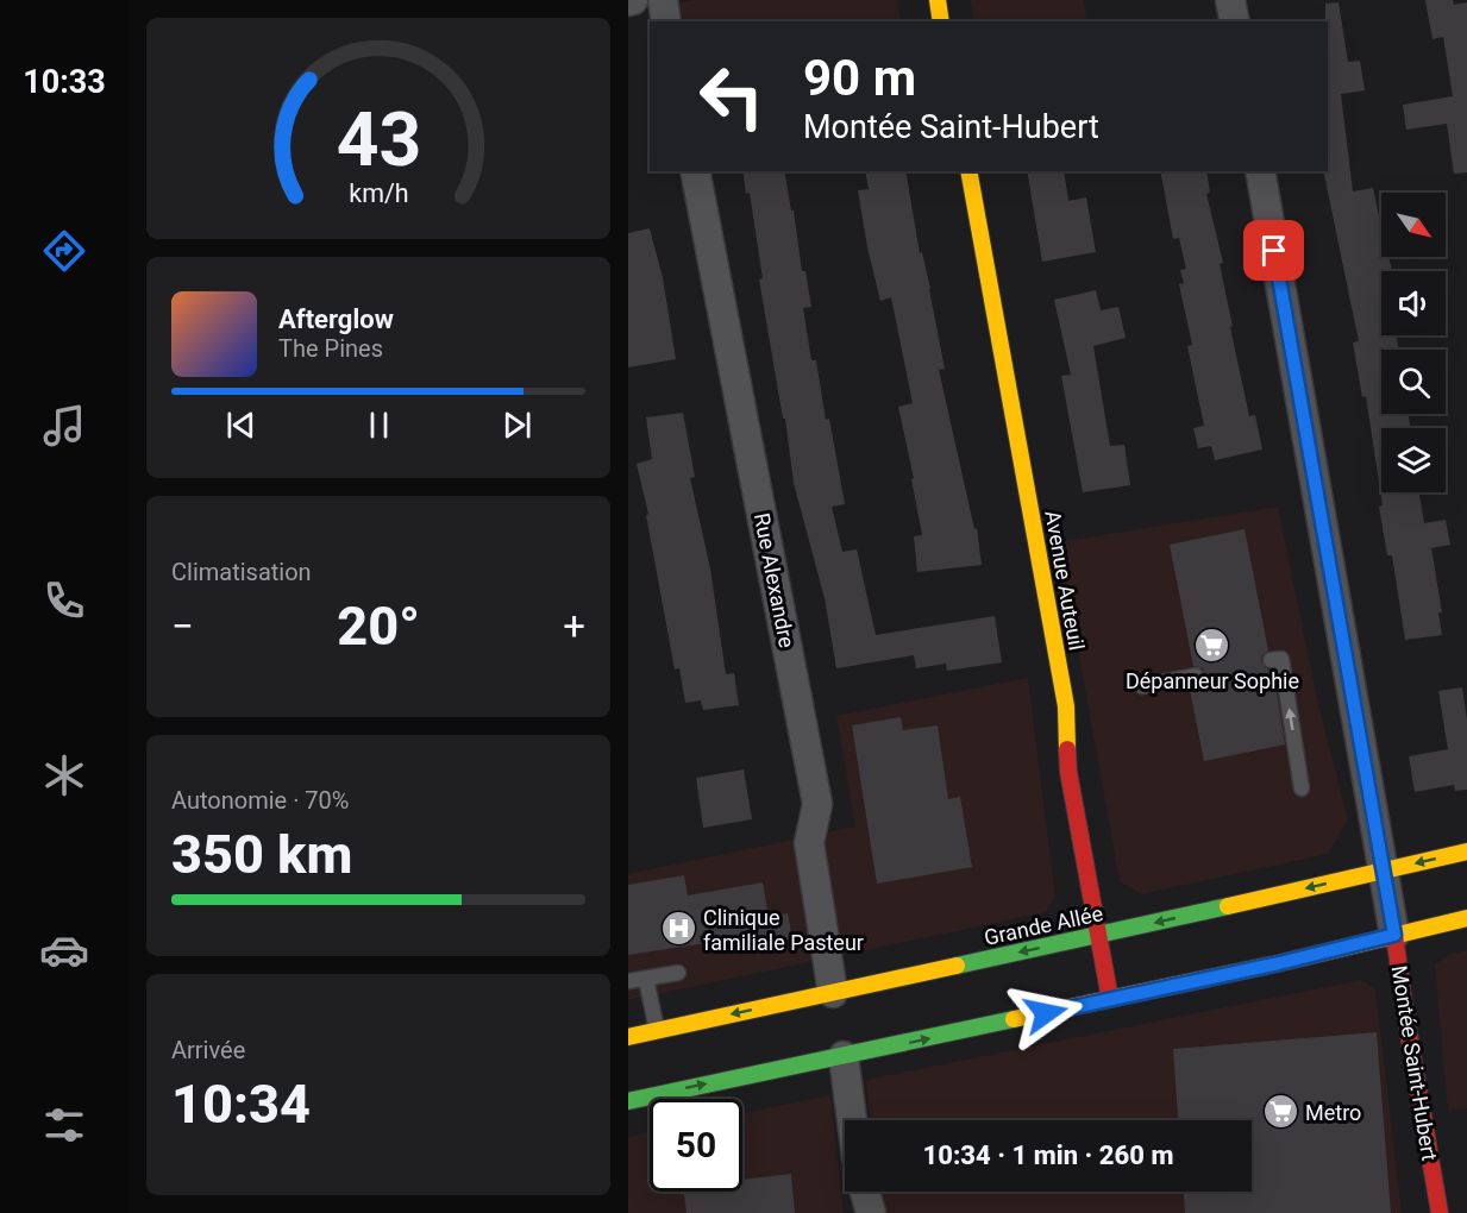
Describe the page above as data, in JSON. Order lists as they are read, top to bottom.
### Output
{
  "streets": {
    "main road": ["Avenue Auteuil", "Grande Allée", "Montée Saint-Hubert"],
    "street": ["Rue Alexandre"]
  },
  "crossings": [
    ["Rue Alexandre", "Grande Allée"],
    ["Avenue Auteuil", "Grande Allée"],
    ["Grande Allée", "Montée Saint-Hubert"]
  ],
  "places": {
    "supermarket": ["Dépanneur Sophie", "Metro"],
    "hospital": ["Clinique familiale Pasteur"]
  },
  "north": "bottom right",
  "page": {
    "tabs": "10:33",
    "turn": ["90 m", "Montée Saint-Hubert"],
    "song": ["Afterglow", "The Pines"],
    "tile": [
      "Climatisation",
      ["Autonomie · 70%", "350 km"],
      ["Arrivée", "10:34"]
    ],
    "heat": ["−", "20°", "+"],
    "limit": "50",
    "trip": "10:34 · 1 min · 260 m",
    "gauge": ["43", "km/h"]
  }
}
